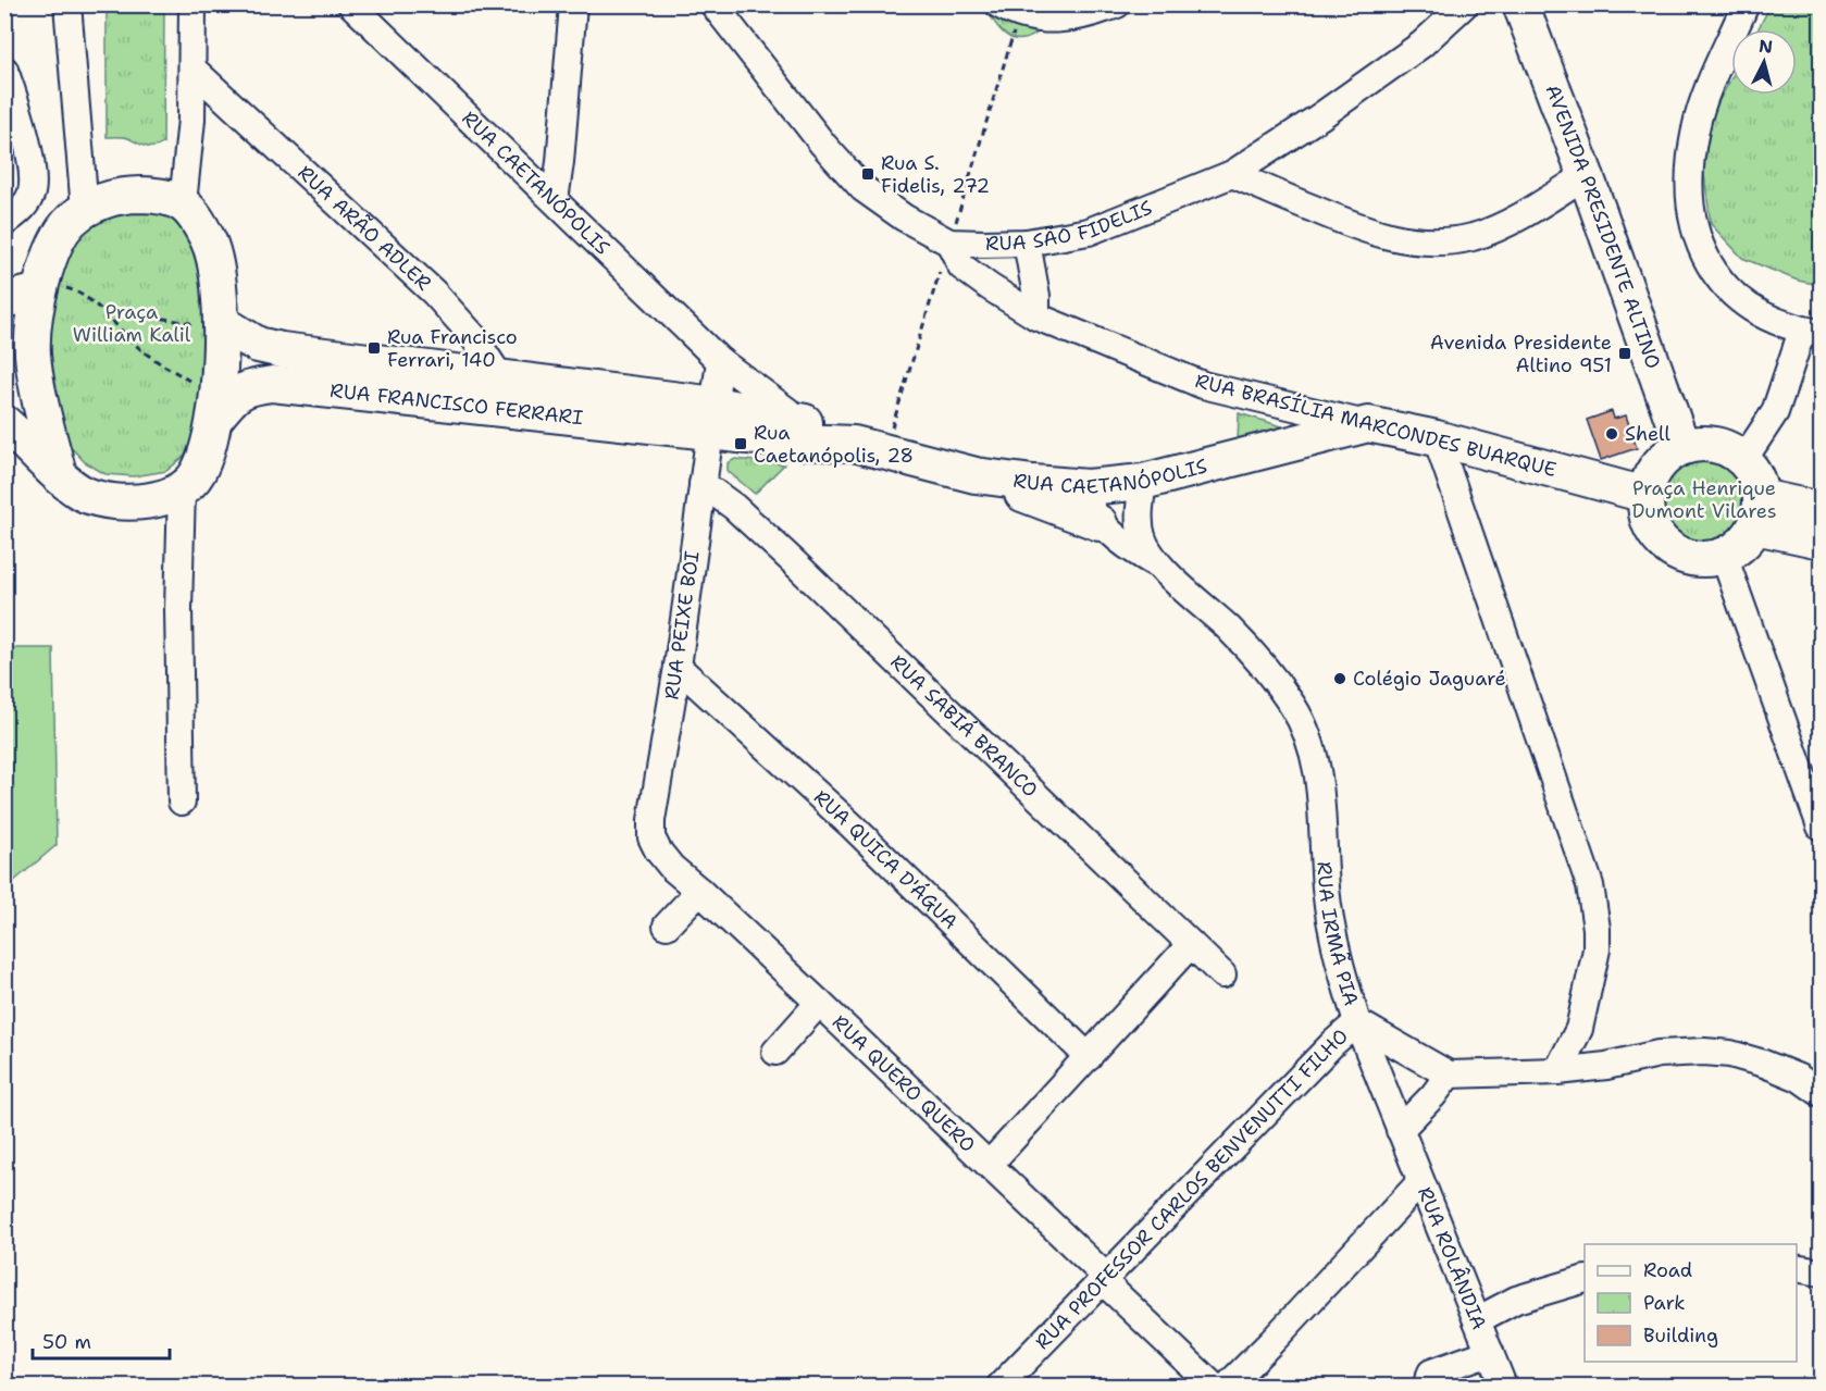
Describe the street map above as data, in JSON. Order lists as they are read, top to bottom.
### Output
{
  "streets": {
    "main road": [
      "RUA CAETANÓPOLIS",
      "AVENIDA PRESIDENTE ALTINO",
      "RUA FRANCISCO FERRARI",
      "RUA BRASÍLIA MARCONDES BUARQUE"
    ],
    "street": [
      "RUA SÃO FIDELIS",
      "RUA ARÃO ADLER",
      "RUA PEIXE BOI",
      "RUA SABIÁ BRANCO",
      "RUA QUICA D'ÁGUA",
      "RUA IRMÃ PIA",
      "RUA QUERO QUERO",
      "RUA PROFESSOR CARLOS BENVENUTTI FILHO",
      "RUA ROLÂNDIA"
    ]
  },
  "crossings": [
    ["RUA CAETANÓPOLIS", "RUA FRANCISCO FERRARI"],
    ["RUA CAETANÓPOLIS", "RUA BRASÍLIA MARCONDES BUARQUE"],
    ["RUA CAETANÓPOLIS", "RUA PEIXE BOI"],
    ["RUA CAETANÓPOLIS", "RUA IRMÃ PIA"],
    ["RUA SÃO FIDELIS", "RUA BRASÍLIA MARCONDES BUARQUE"],
    ["AVENIDA PRESIDENTE ALTINO", "RUA BRASÍLIA MARCONDES BUARQUE"],
    ["RUA ARÃO ADLER", "RUA FRANCISCO FERRARI"],
    ["RUA FRANCISCO FERRARI", "RUA PEIXE BOI"],
    ["RUA PEIXE BOI", "RUA SABIÁ BRANCO"],
    ["RUA PEIXE BOI", "RUA QUICA D'ÁGUA"],
    ["RUA PEIXE BOI", "RUA QUERO QUERO"],
    ["RUA IRMÃ PIA", "RUA PROFESSOR CARLOS BENVENUTTI FILHO"],
    ["RUA IRMÃ PIA", "RUA ROLÂNDIA"],
    ["RUA QUERO QUERO", "RUA PROFESSOR CARLOS BENVENUTTI FILHO"],
    ["RUA PROFESSOR CARLOS BENVENUTTI FILHO", "RUA ROLÂNDIA"]
  ],
  "parks": ["Praça William Kalil", "Praça Henrique Dumont Vilares"],
  "places": {
    "transit": [
      "Rua S. Fidelis, 272",
      "Rua Francisco Ferrari, 140",
      "Avenida Presidente Altino 951",
      "Rua Caetanópolis, 28"
    ],
    "other": ["Shell", "Colégio Jaguaré"]
  },
  "legend": ["Road", "Park", "Building"],
  "scale_bar": "50 m",
  "north": "top"
}
